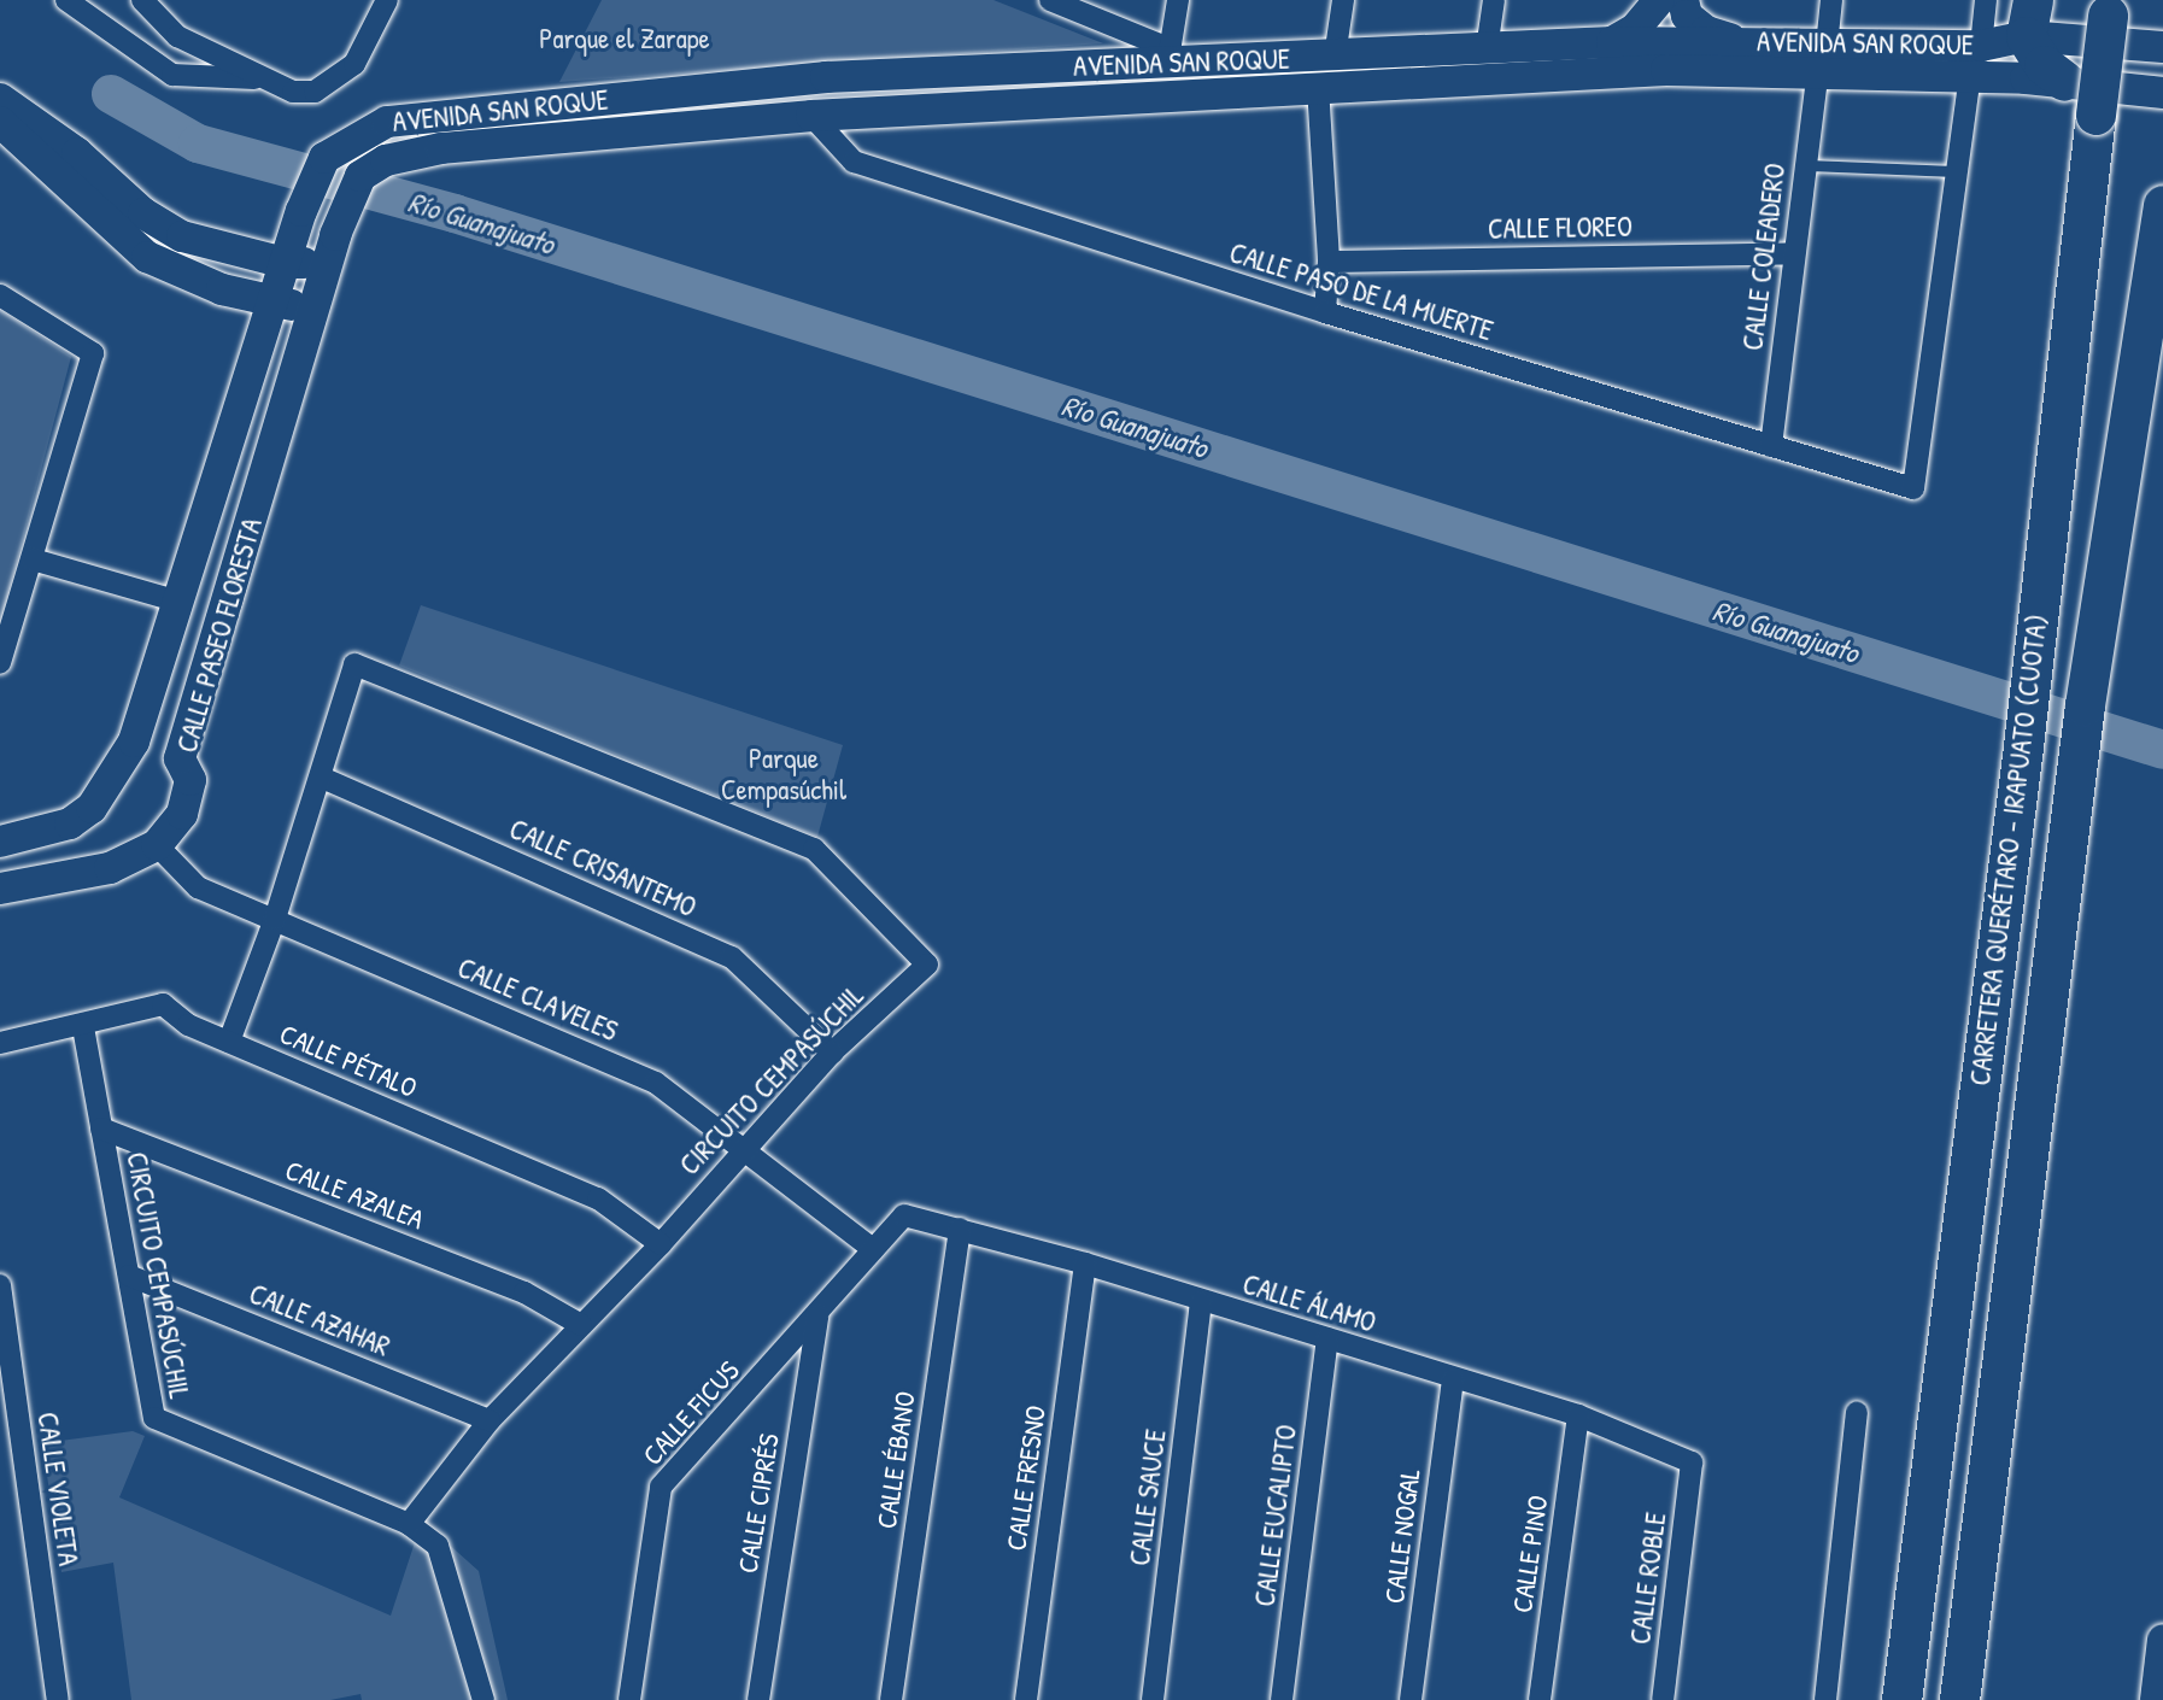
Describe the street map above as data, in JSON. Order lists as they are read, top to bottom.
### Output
{
  "streets": {
    "highway": ["CARRETERA QUERÉTARO - IRAPUATO (CUOTA)"],
    "street": [
      "AVENIDA SAN ROQUE",
      "CALLE FLOREO",
      "CALLE COLEADERO",
      "CALLE PASO DE LA MUERTE",
      "CALLE PASEO FLORESTA",
      "CALLE CRISANTEMO",
      "CALLE CLAVELES",
      "CALLE PÉTALO",
      "CIRCUITO CEMPASÚCHIL",
      "CALLE AZALEA",
      "CALLE ÁLAMO",
      "CALLE AZAHAR",
      "CALLE FICUS",
      "CALLE ÉBANO",
      "CALLE FRESNO",
      "CALLE VIOLETA",
      "CALLE SAUCE",
      "CALLE CIPRÉS",
      "CALLE EUCALIPTO",
      "CALLE NOGAL",
      "CALLE PINO",
      "CALLE ROBLE"
    ]
  },
  "crossings": [
    ["AVENIDA SAN ROQUE", "CALLE COLEADERO"],
    ["AVENIDA SAN ROQUE", "CALLE PASO DE LA MUERTE"],
    ["AVENIDA SAN ROQUE", "CALLE PASEO FLORESTA"],
    ["CALLE FLOREO", "CALLE COLEADERO"],
    ["CALLE COLEADERO", "CALLE PASO DE LA MUERTE"],
    ["CALLE PASEO FLORESTA", "CALLE CLAVELES"],
    ["CALLE CRISANTEMO", "CIRCUITO CEMPASÚCHIL"],
    ["CALLE CLAVELES", "CIRCUITO CEMPASÚCHIL"],
    ["CALLE CLAVELES", "CALLE FICUS"],
    ["CALLE PÉTALO", "CIRCUITO CEMPASÚCHIL"],
    ["CIRCUITO CEMPASÚCHIL", "CALLE AZALEA"],
    ["CIRCUITO CEMPASÚCHIL", "CALLE AZAHAR"],
    ["CALLE ÁLAMO", "CALLE FICUS"],
    ["CALLE ÁLAMO", "CALLE ÉBANO"],
    ["CALLE ÁLAMO", "CALLE FRESNO"],
    ["CALLE ÁLAMO", "CALLE SAUCE"],
    ["CALLE ÁLAMO", "CALLE EUCALIPTO"],
    ["CALLE ÁLAMO", "CALLE NOGAL"],
    ["CALLE ÁLAMO", "CALLE PINO"],
    ["CALLE ÁLAMO", "CALLE ROBLE"],
    ["CALLE FICUS", "CALLE CIPRÉS"]
  ],
  "water": ["Río Guanajuato"],
  "parks": ["Parque el Zarape", "Parque Cempasúchil"]
}
